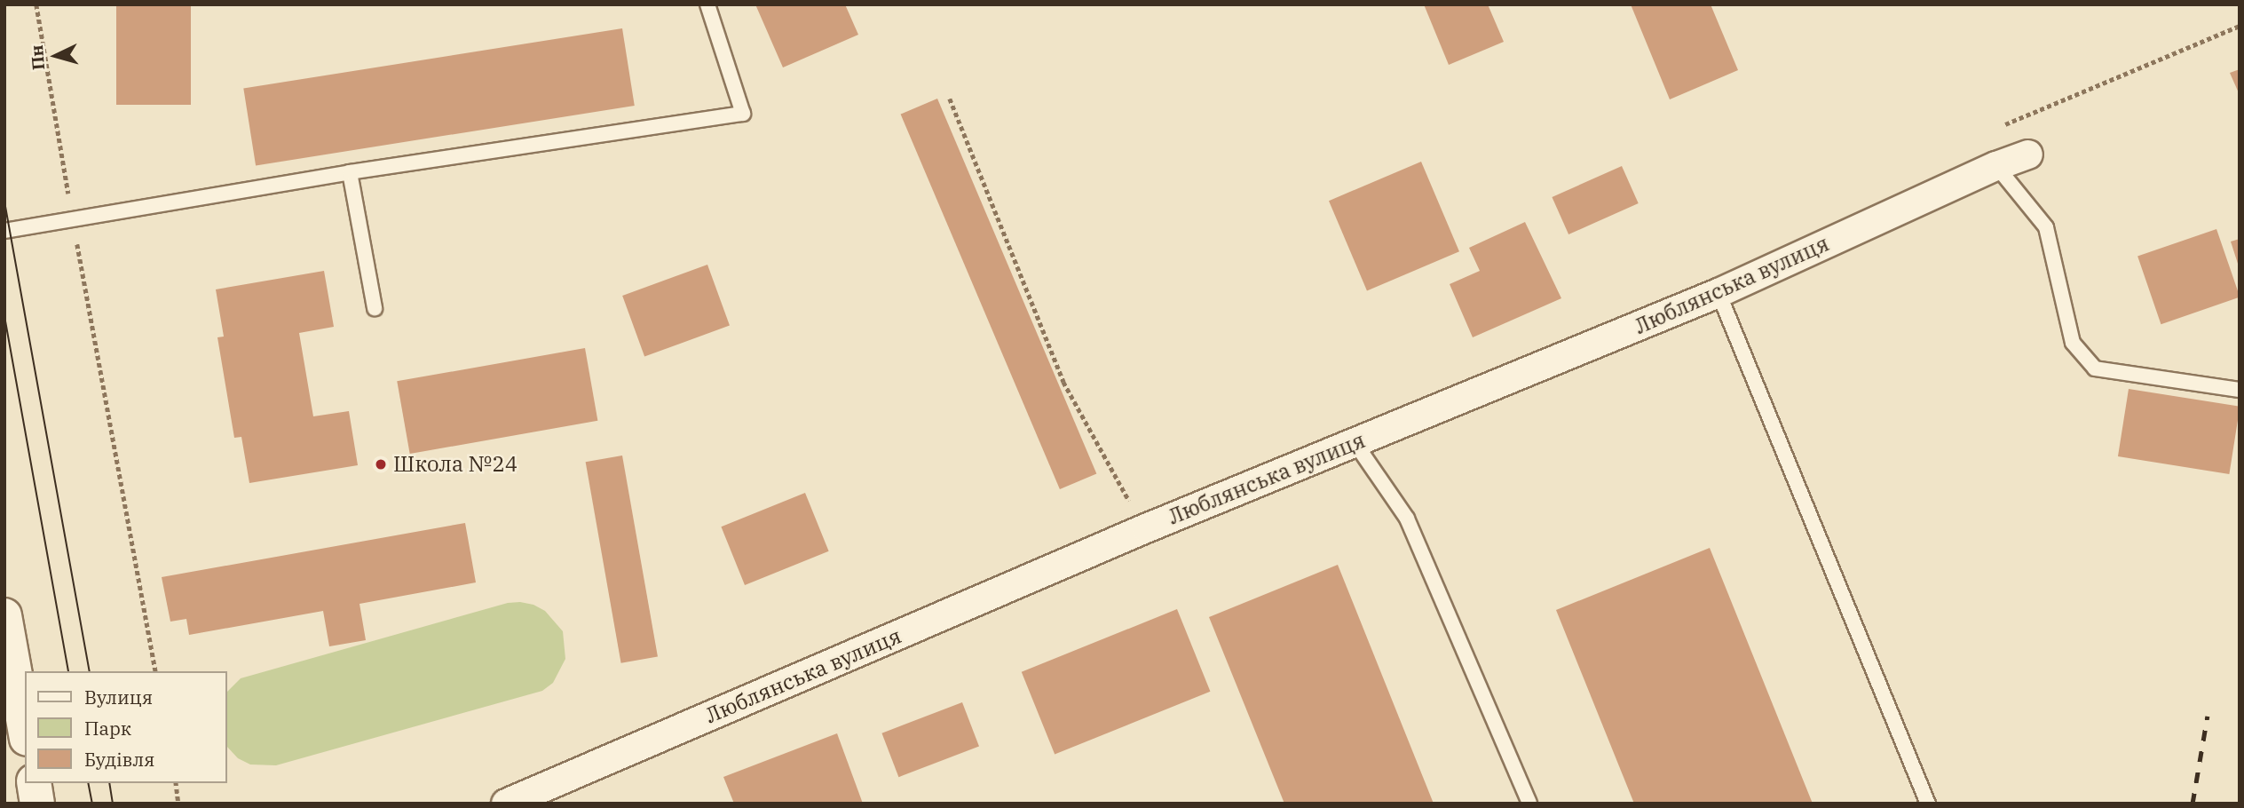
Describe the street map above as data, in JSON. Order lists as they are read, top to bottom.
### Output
{
  "streets": {
    "street": ["Люблянська вулиця"]
  },
  "places": ["Школа №24"],
  "legend": ["Вулиця", "Парк", "Будівля"],
  "north": "left"
}
